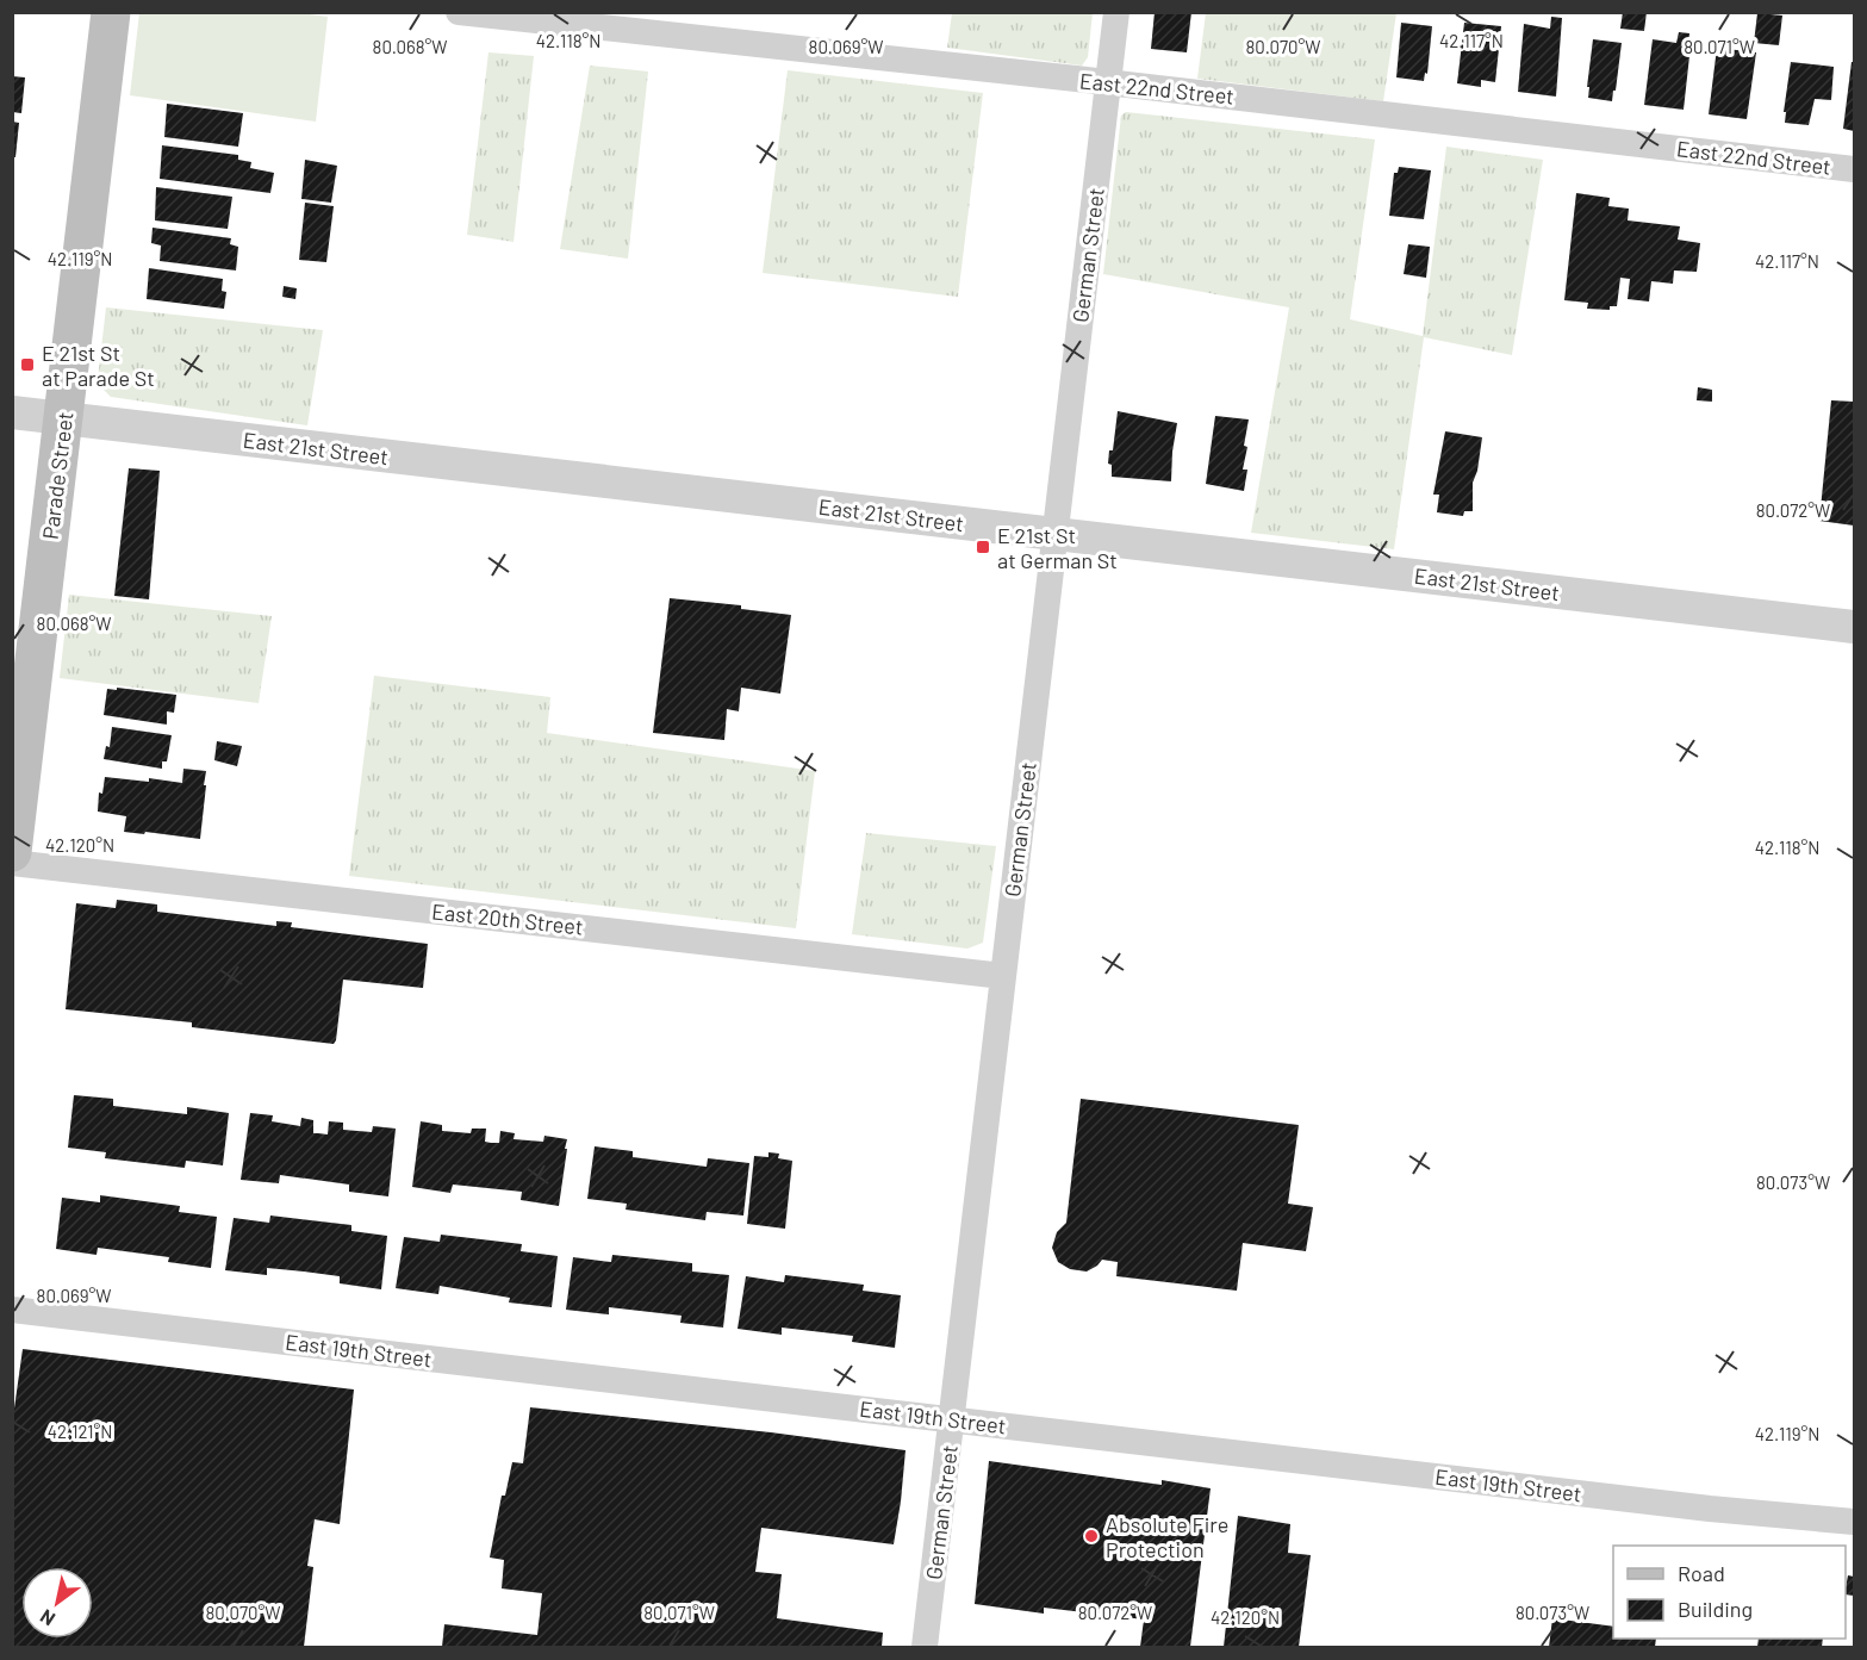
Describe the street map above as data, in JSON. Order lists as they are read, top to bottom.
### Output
{
  "streets": {
    "main road": ["Parade Street"],
    "street": [
      "East 22nd Street",
      "German Street",
      "East 21st Street",
      "East 20th Street",
      "East 19th Street"
    ]
  },
  "crossings": [
    ["East 22nd Street", "German Street"],
    ["German Street", "East 21st Street"],
    ["German Street", "East 20th Street"],
    ["German Street", "East 19th Street"],
    ["East 21st Street", "Parade Street"]
  ],
  "places": {
    "transit": ["E 21st St at Parade St", "E 21st St at German St"],
    "other": ["Absolute Fire Protection"]
  },
  "legend": ["Road", "Building"],
  "north": "bottom left",
  "coordinates": [
    "42.118°N",
    "42.117°N",
    "80.068°W",
    "80.069°W",
    "80.070°W",
    "80.071°W",
    "42.119°N",
    "80.072°W",
    "42.120°N",
    "80.073°W",
    "42.121°N"
  ]
}
